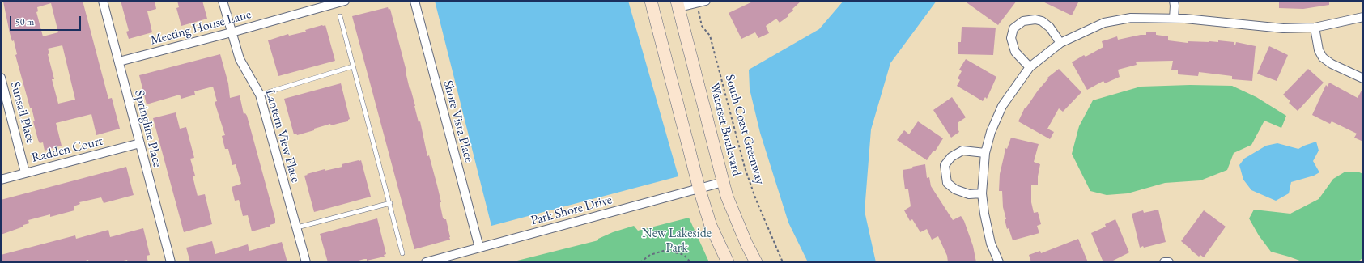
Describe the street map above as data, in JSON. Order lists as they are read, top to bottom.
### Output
{
  "streets": {
    "street": [
      "Meeting House Lane",
      "Sunsail Place",
      "Shore Vista Place",
      "Springline Place",
      "Waterset Boulevard",
      "Lantern View Place",
      "Radden Court",
      "Park Shore Drive"
    ],
    "path": ["South Coast Greenway"]
  },
  "crossings": [
    ["Meeting House Lane", "Springline Place"],
    ["Meeting House Lane", "Lantern View Place"],
    ["Sunsail Place", "Radden Court"],
    ["Shore Vista Place", "Park Shore Drive"],
    ["Springline Place", "Radden Court"],
    ["Waterset Boulevard", "Park Shore Drive"]
  ],
  "parks": ["New Lakeside Park"],
  "scale_bar": "50 m"
}
